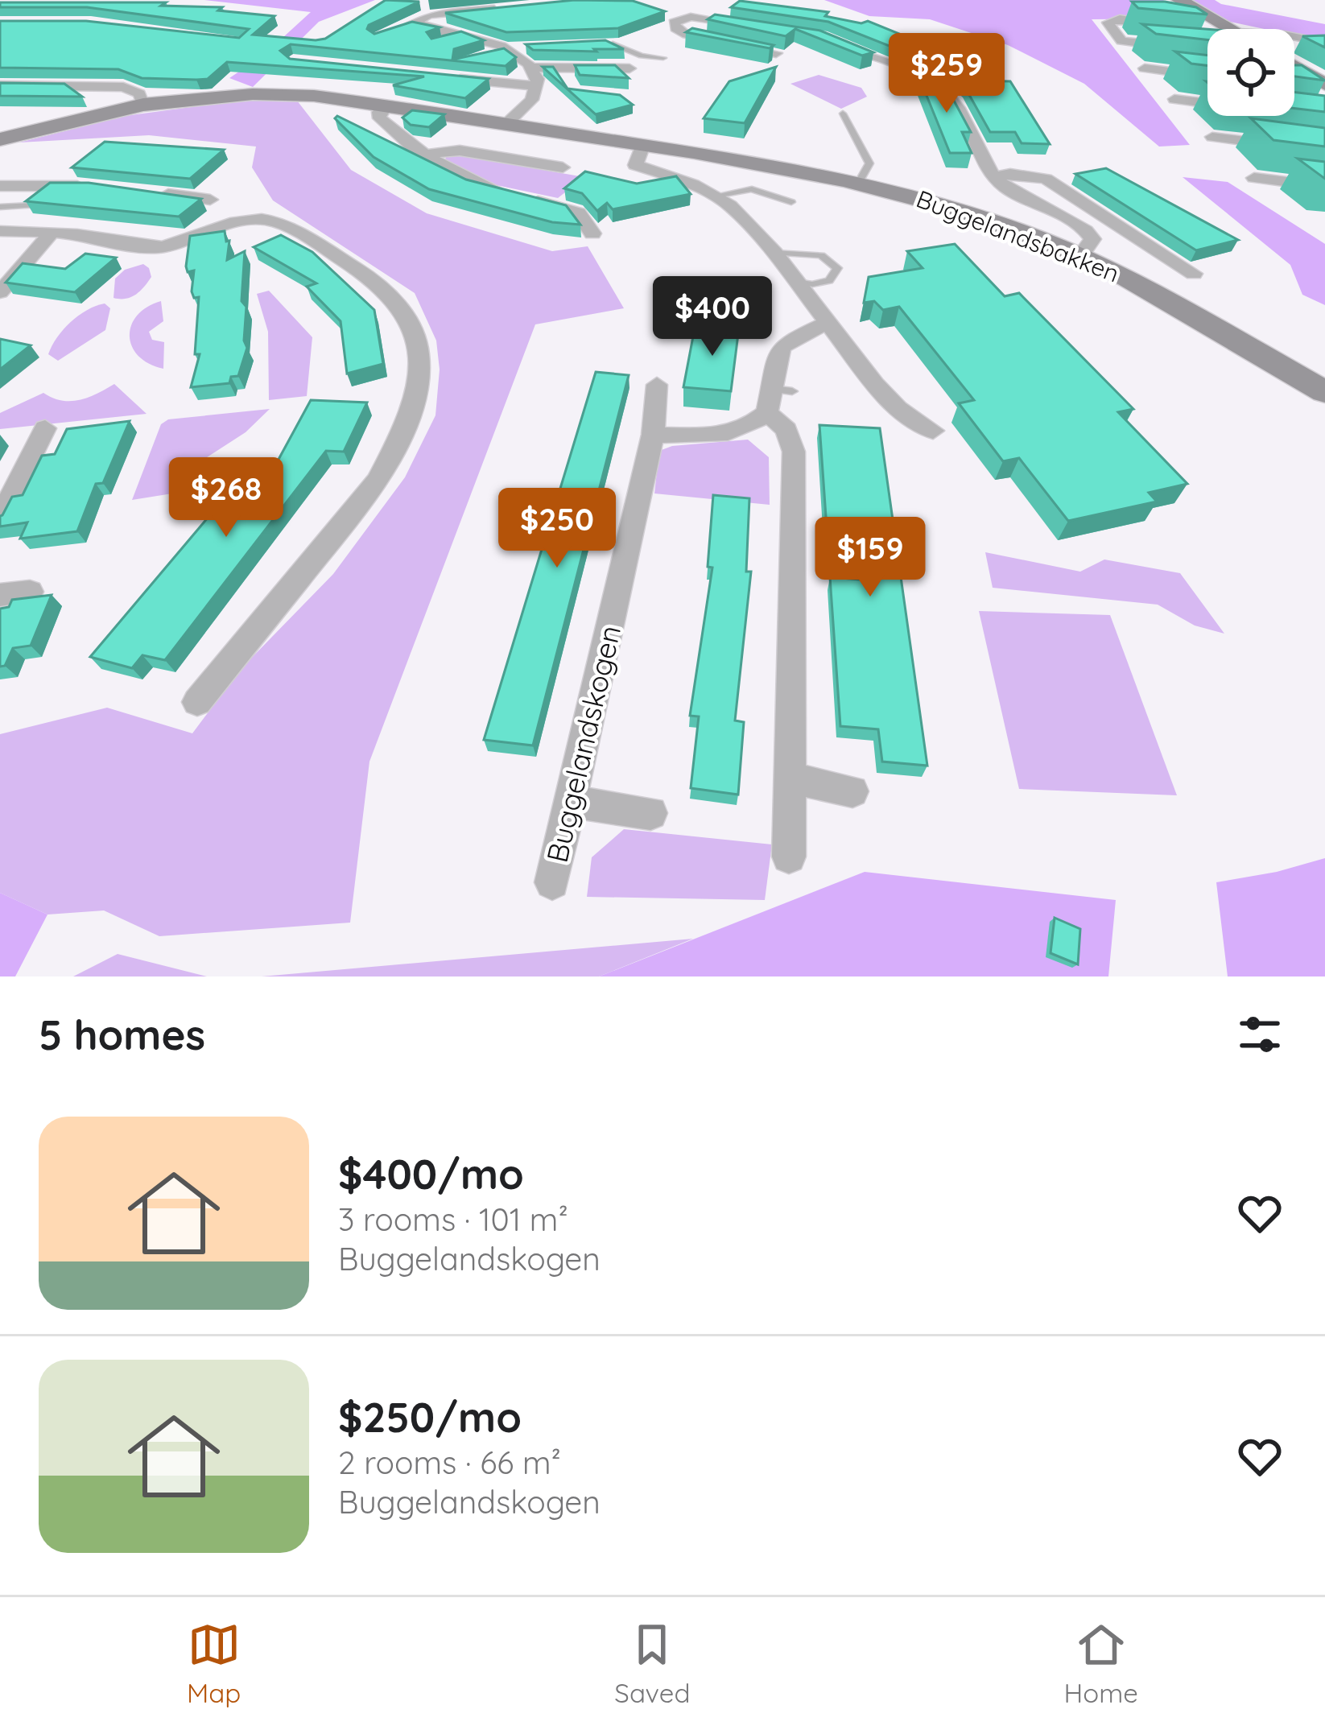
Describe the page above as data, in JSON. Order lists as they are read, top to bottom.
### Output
{
  "streets": {
    "street": ["Buggelandsbakken", "Buggelandskogen"]
  },
  "page": {
    "price": [
      "$259",
      "$400",
      "$268",
      "$250",
      "$159"
    ],
    "heading": "5 homes",
    "list": [
      {
        "name": "$400/mo",
        "note": "3 rooms · 101 m² · Buggelandskogen"
      },
      {
        "name": "$250/mo",
        "note": "2 rooms · 66 m² · Buggelandskogen"
      }
    ],
    "tabs": ["Map", "Saved", "Home"]
  }
}
